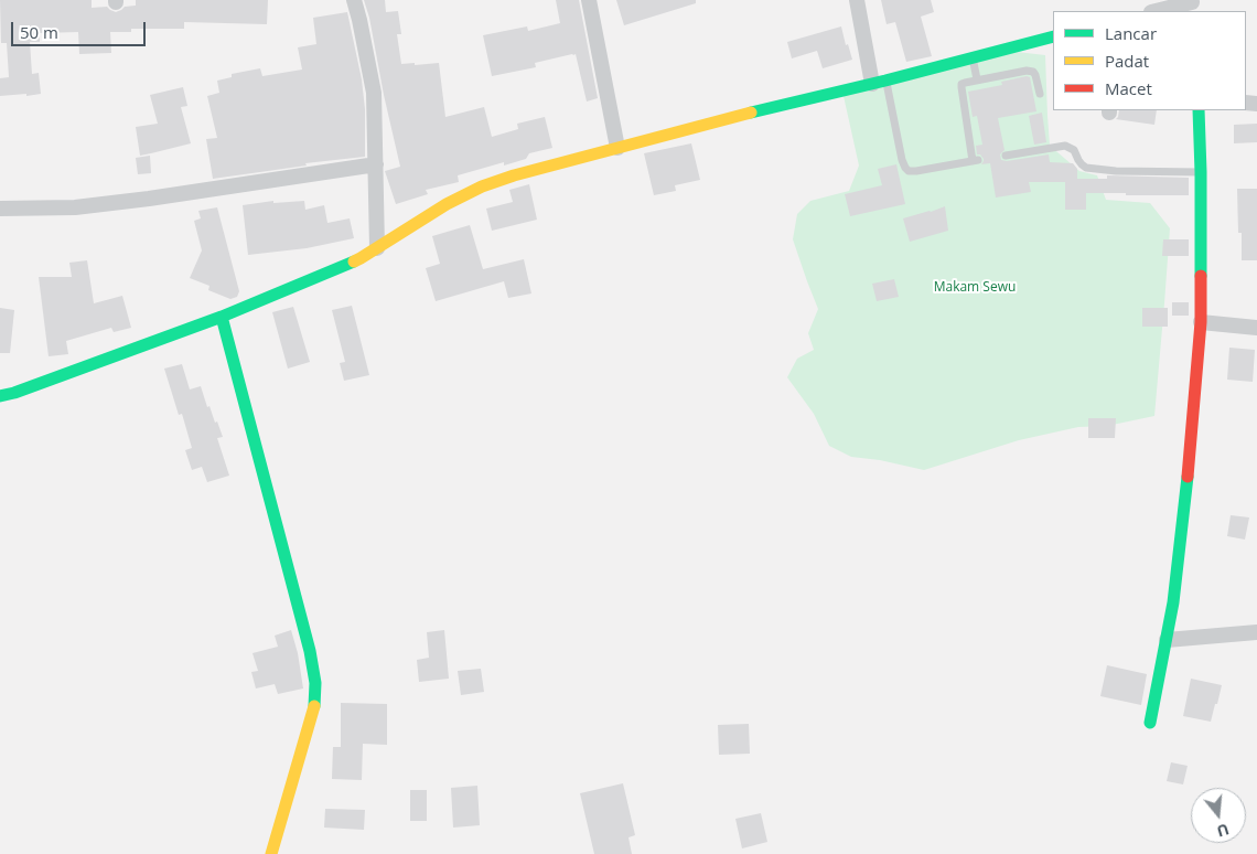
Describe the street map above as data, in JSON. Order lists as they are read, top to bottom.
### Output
{
  "parks": ["Makam Sewu"],
  "legend": ["Lancar", "Padat", "Macet"],
  "scale_bar": "50 m",
  "north": "bottom"
}
